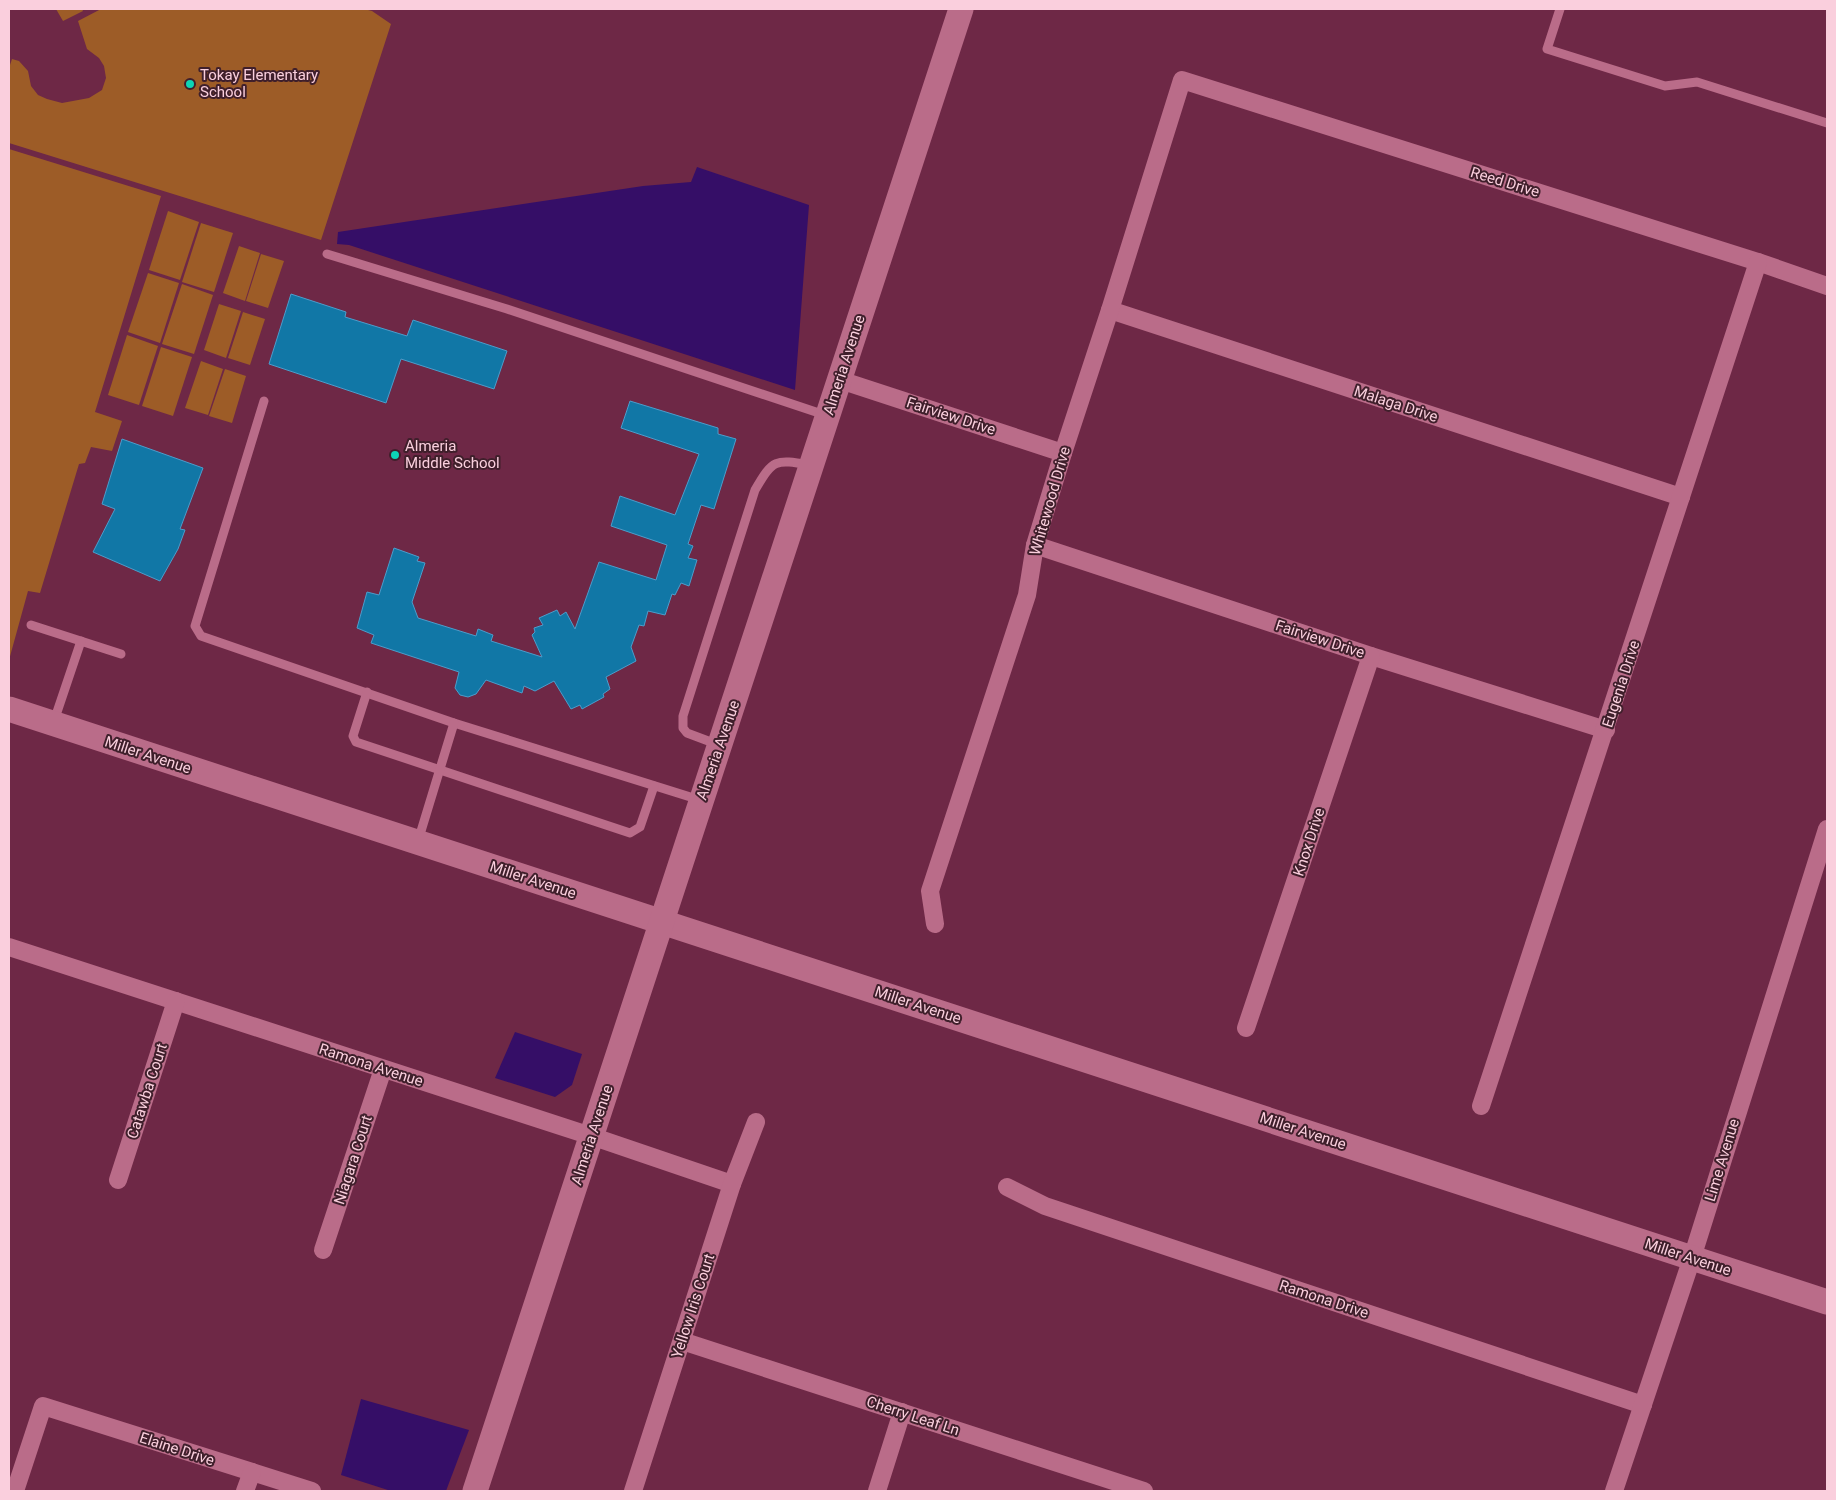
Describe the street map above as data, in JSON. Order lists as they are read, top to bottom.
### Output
{
  "streets": {
    "street": [
      "Reed Drive",
      "Almeria Avenue",
      "Malaga Drive",
      "Fairview Drive",
      "Whitewood Drive",
      "Eugenia Drive",
      "Miller Avenue",
      "Knox Drive",
      "Ramona Avenue",
      "Catawba Court",
      "Niagara Court",
      "Lime Avenue",
      "Ramona Drive",
      "Yellow Iris Court",
      "Cherry Leaf Ln",
      "Elaine Drive"
    ]
  },
  "crossings": [
    ["Reed Drive", "Whitewood Drive"],
    ["Reed Drive", "Eugenia Drive"],
    ["Almeria Avenue", "Fairview Drive"],
    ["Almeria Avenue", "Miller Avenue"],
    ["Almeria Avenue", "Ramona Avenue"],
    ["Malaga Drive", "Whitewood Drive"],
    ["Malaga Drive", "Eugenia Drive"],
    ["Fairview Drive", "Whitewood Drive"],
    ["Fairview Drive", "Eugenia Drive"],
    ["Fairview Drive", "Knox Drive"],
    ["Miller Avenue", "Lime Avenue"],
    ["Ramona Avenue", "Catawba Court"],
    ["Ramona Avenue", "Niagara Court"],
    ["Ramona Avenue", "Yellow Iris Court"],
    ["Lime Avenue", "Ramona Drive"],
    ["Yellow Iris Court", "Cherry Leaf Ln"]
  ],
  "places": ["Tokay Elementary School", "Almeria Middle School"]
}
